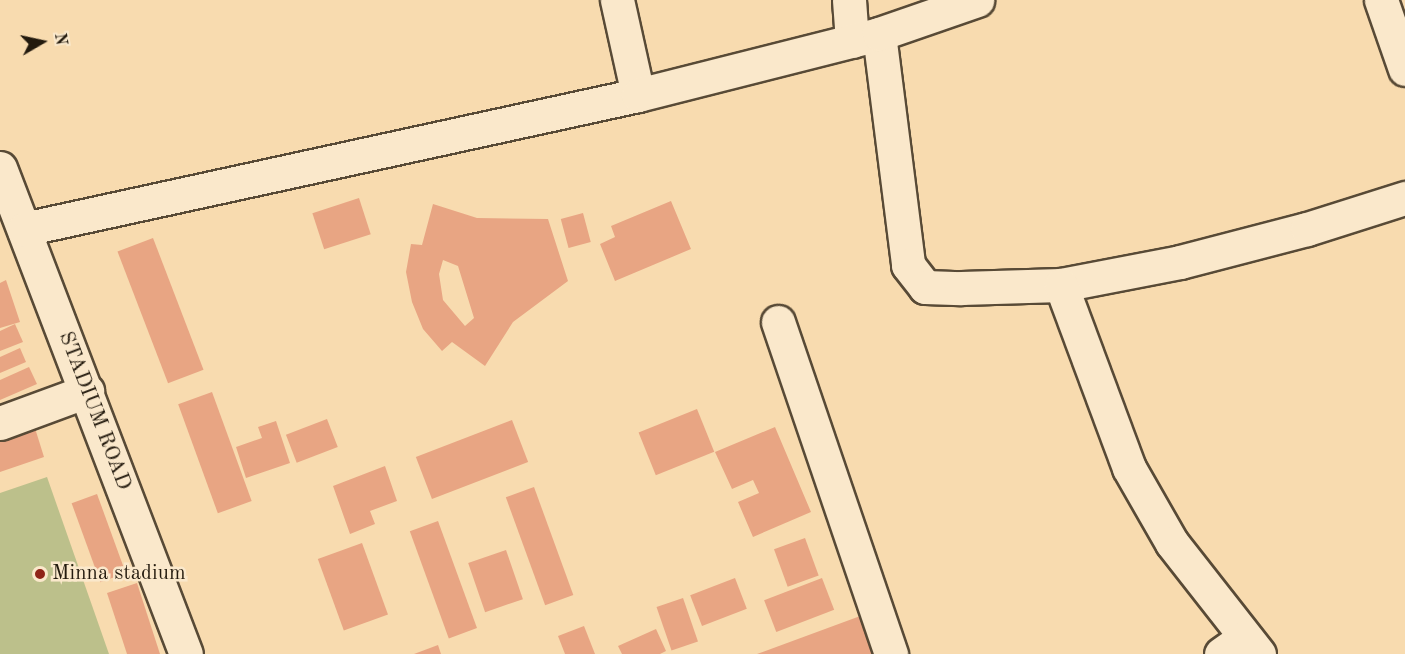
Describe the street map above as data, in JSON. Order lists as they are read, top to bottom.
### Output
{
  "streets": {
    "street": ["STADIUM ROAD"]
  },
  "places": ["Minna stadium"],
  "north": "right"
}
